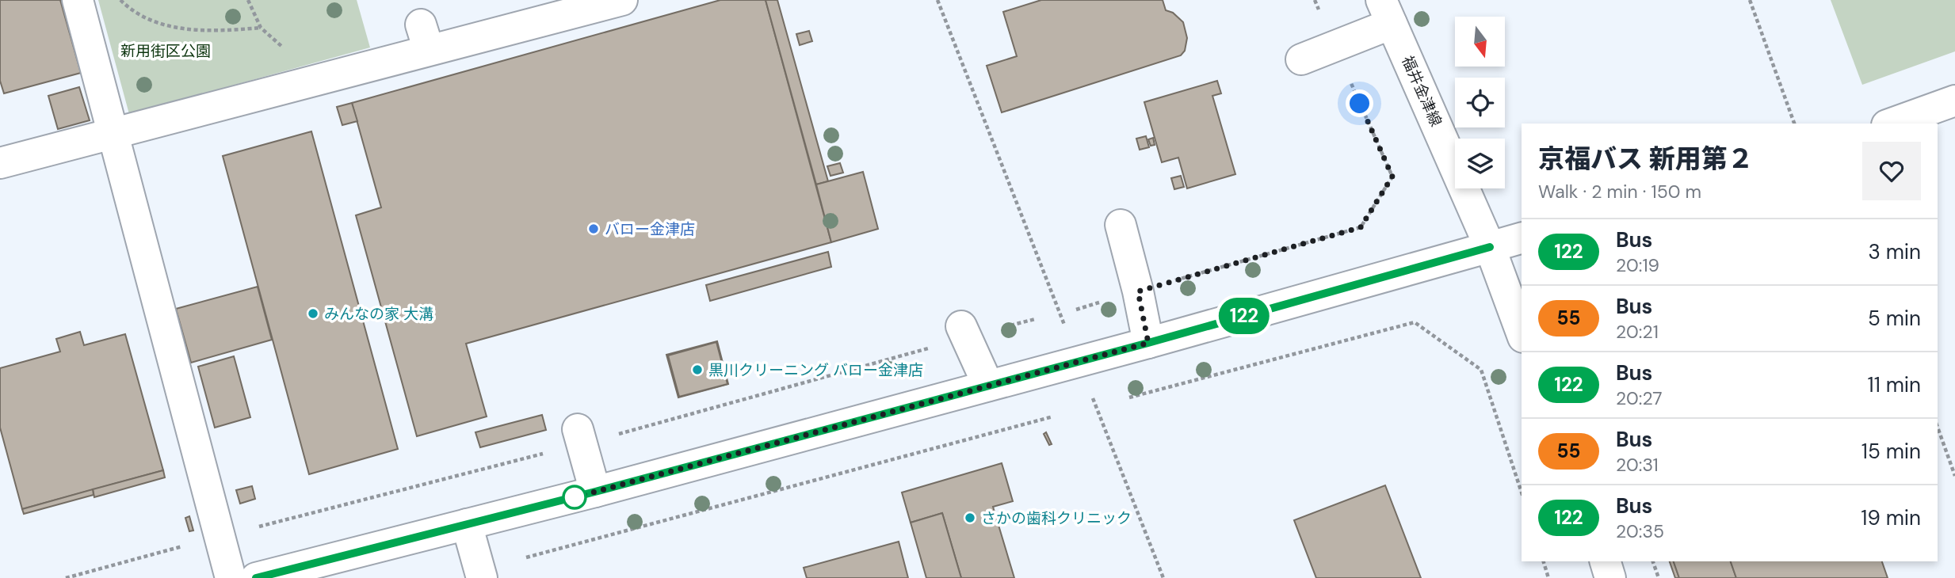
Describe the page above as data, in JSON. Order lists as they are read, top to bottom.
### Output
{
  "streets": {
    "main road": ["福井金津線"]
  },
  "parks": ["新用街区公園"],
  "places": [
    "バロー金津店",
    "みんなの家 大溝",
    "黒川クリーニング バロー金津店",
    "さかの歯科クリニック"
  ],
  "lines": ["bus line 122"],
  "north": "bottom",
  "page": {
    "on_map": "122",
    "heading": ["京福バス 新用第２", "Walk · 2 min · 150 m"],
    "list": [
      {
        "mark": "122",
        "name": "Bus",
        "note": "20:19",
        "value": "3 min"
      },
      {
        "mark": "55",
        "name": "Bus",
        "note": "20:21",
        "value": "5 min"
      },
      {
        "mark": "122",
        "name": "Bus",
        "note": "20:27",
        "value": "11 min"
      },
      {
        "mark": "55",
        "name": "Bus",
        "note": "20:31",
        "value": "15 min"
      },
      {
        "mark": "122",
        "name": "Bus",
        "note": "20:35",
        "value": "19 min"
      }
    ]
  }
}
